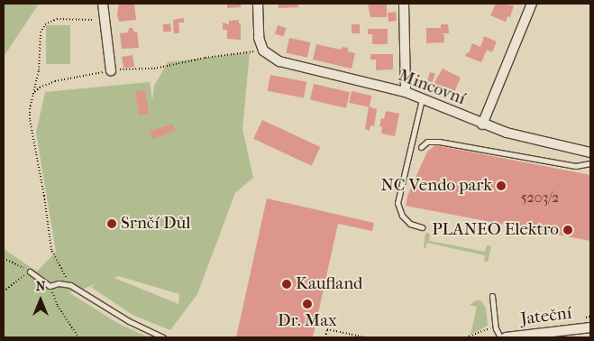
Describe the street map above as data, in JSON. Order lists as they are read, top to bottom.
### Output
{
  "streets": {
    "street": ["Mincovní", "Jateční"]
  },
  "places": [
    "NC Vendo park",
    "Srnčí Důl",
    "PLANEO Elektro",
    "Kaufland",
    "Dr. Max"
  ],
  "house_numbers": ["5203/2"],
  "north": "top"
}
